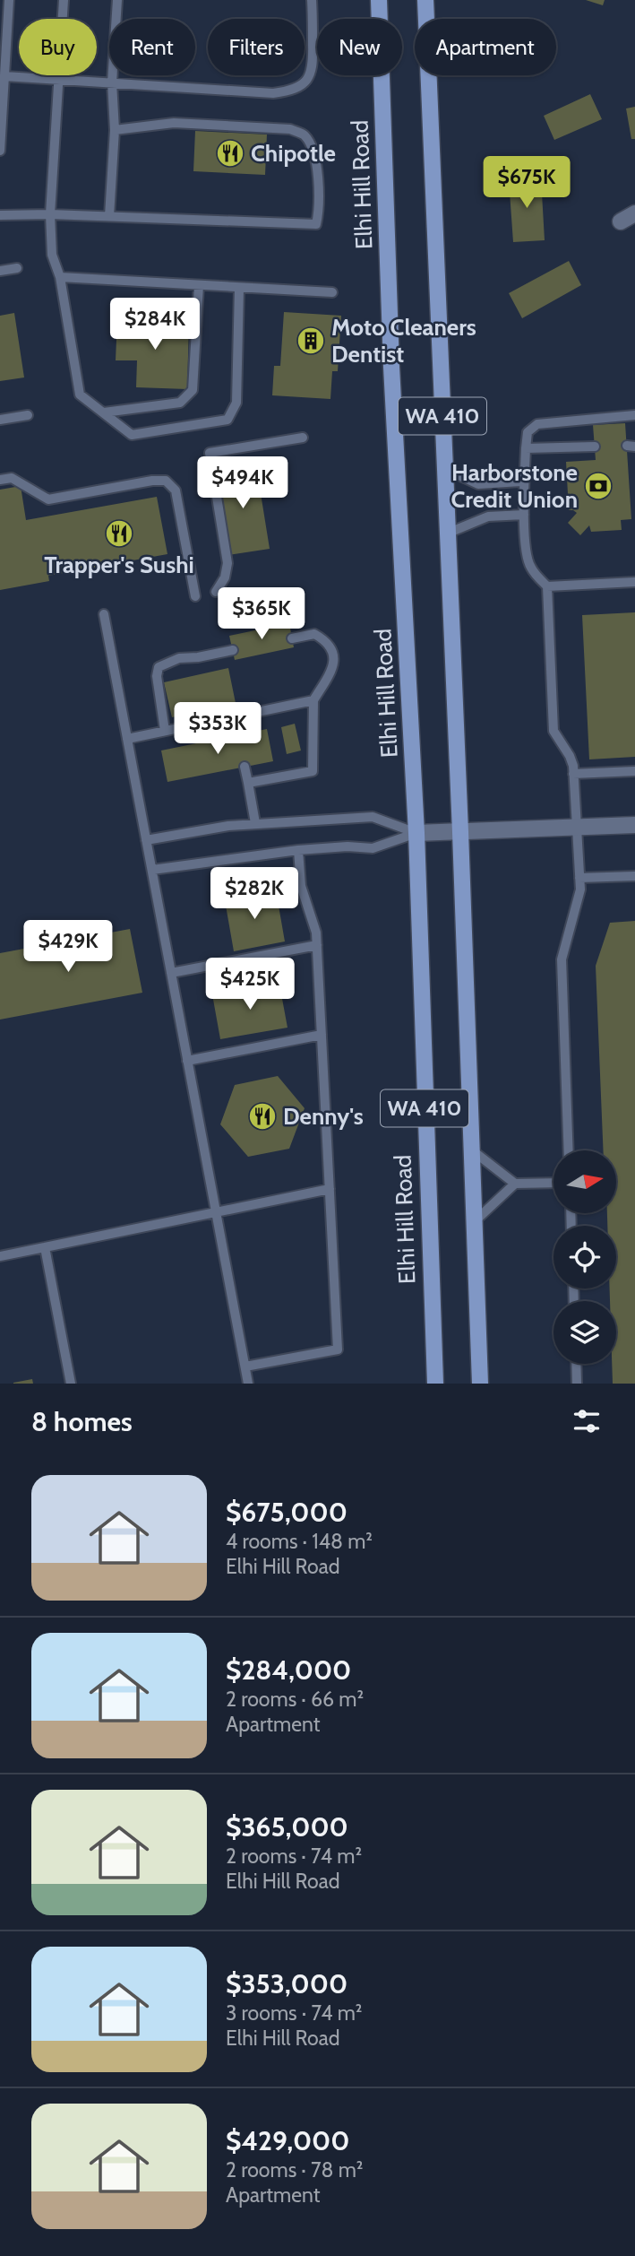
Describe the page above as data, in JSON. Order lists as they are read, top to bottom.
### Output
{
  "streets": {
    "main road": ["Elhi Hill Road", "WA 410"]
  },
  "places": {
    "restaurant": ["Chipotle", "Trapper's Sushi", "Denny's"],
    "building": ["Moto Cleaners Dentist"],
    "bank": ["Harborstone Credit Union"]
  },
  "north": "right",
  "page": {
    "chip": [
      "Buy",
      "Rent",
      "Filters",
      "New",
      "Apartment"
    ],
    "price": [
      "$675K",
      "$284K",
      "$494K",
      "$365K",
      "$353K",
      "$282K",
      "$429K",
      "$425K"
    ],
    "heading": "8 homes",
    "list": [
      {
        "name": "$675,000",
        "note": "4 rooms · 148 m² · Elhi Hill Road"
      },
      {
        "name": "$284,000",
        "note": "2 rooms · 66 m² · Apartment"
      },
      {
        "name": "$365,000",
        "note": "2 rooms · 74 m² · Elhi Hill Road"
      },
      {
        "name": "$353,000",
        "note": "3 rooms · 74 m² · Elhi Hill Road"
      },
      {
        "name": "$429,000",
        "note": "2 rooms · 78 m² · Apartment"
      }
    ]
  }
}
